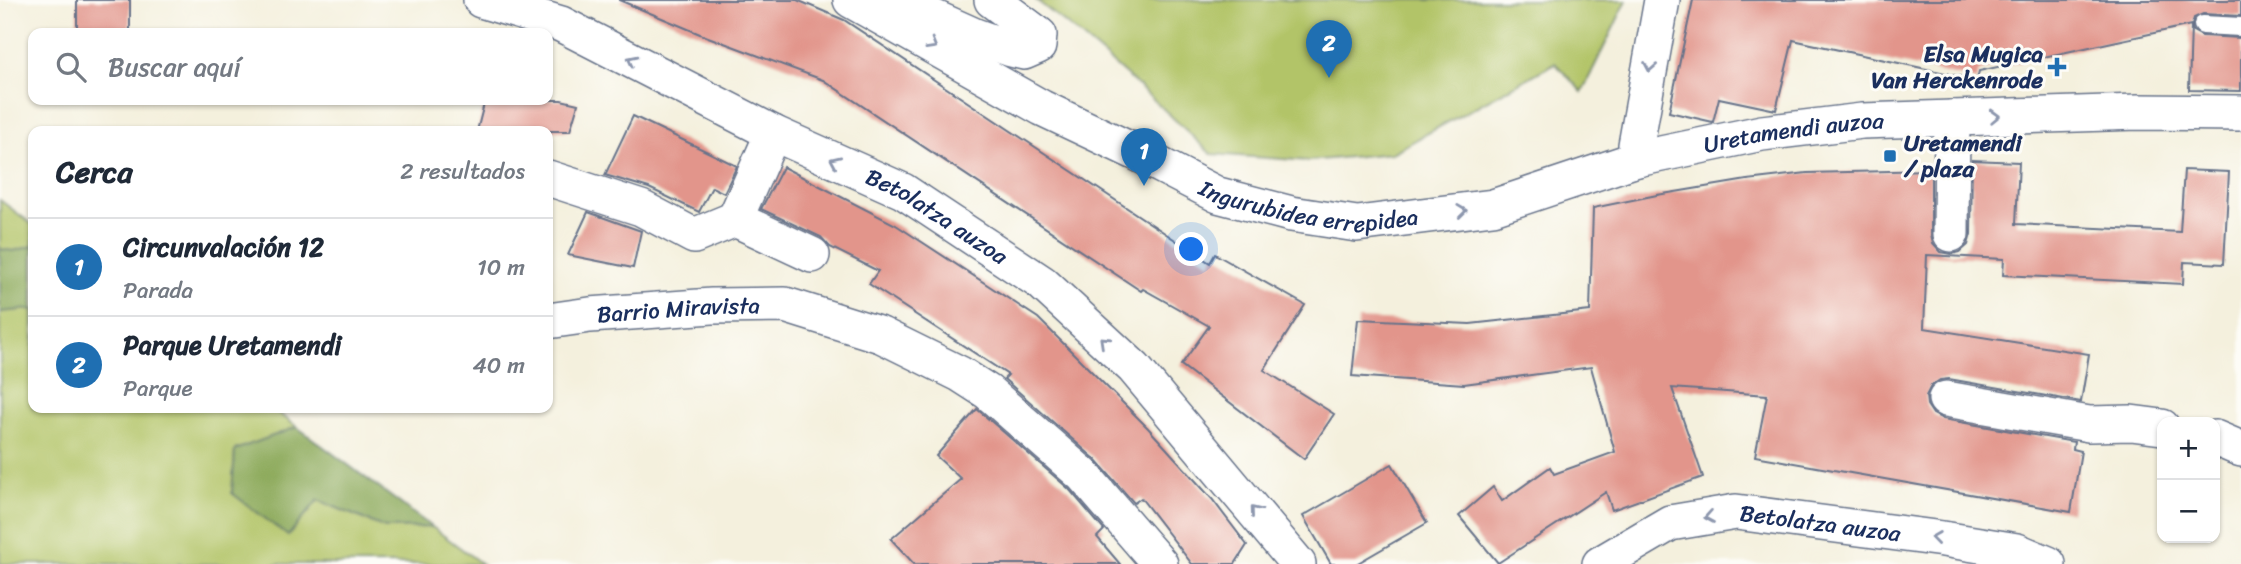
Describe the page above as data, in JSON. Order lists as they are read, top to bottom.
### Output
{
  "streets": {
    "street": [
      "Uretamendi auzoa",
      "Ingurubidea errepidea",
      "Betolatza auzoa",
      "Barrio Miravista"
    ]
  },
  "crossings": [
    ["Uretamendi auzoa", "Ingurubidea errepidea"]
  ],
  "one_way": ["Ingurubidea errepidea", "Betolatza auzoa"],
  "places": {
    "health": ["Elsa Mugica Van Herckenrode"],
    "transit": ["Uretamendi / plaza"]
  },
  "page": {
    "pins": ["2", "1"],
    "search": "Buscar aquí",
    "heading": ["Cerca", "2 resultados"],
    "list": [
      {
        "mark": "1",
        "name": "Circunvalación 12",
        "note": "Parada",
        "value": "10 m"
      },
      {
        "mark": "2",
        "name": "Parque Uretamendi",
        "note": "Parque",
        "value": "40 m"
      }
    ],
    "map_buttons": ["+", "−"]
  }
}
